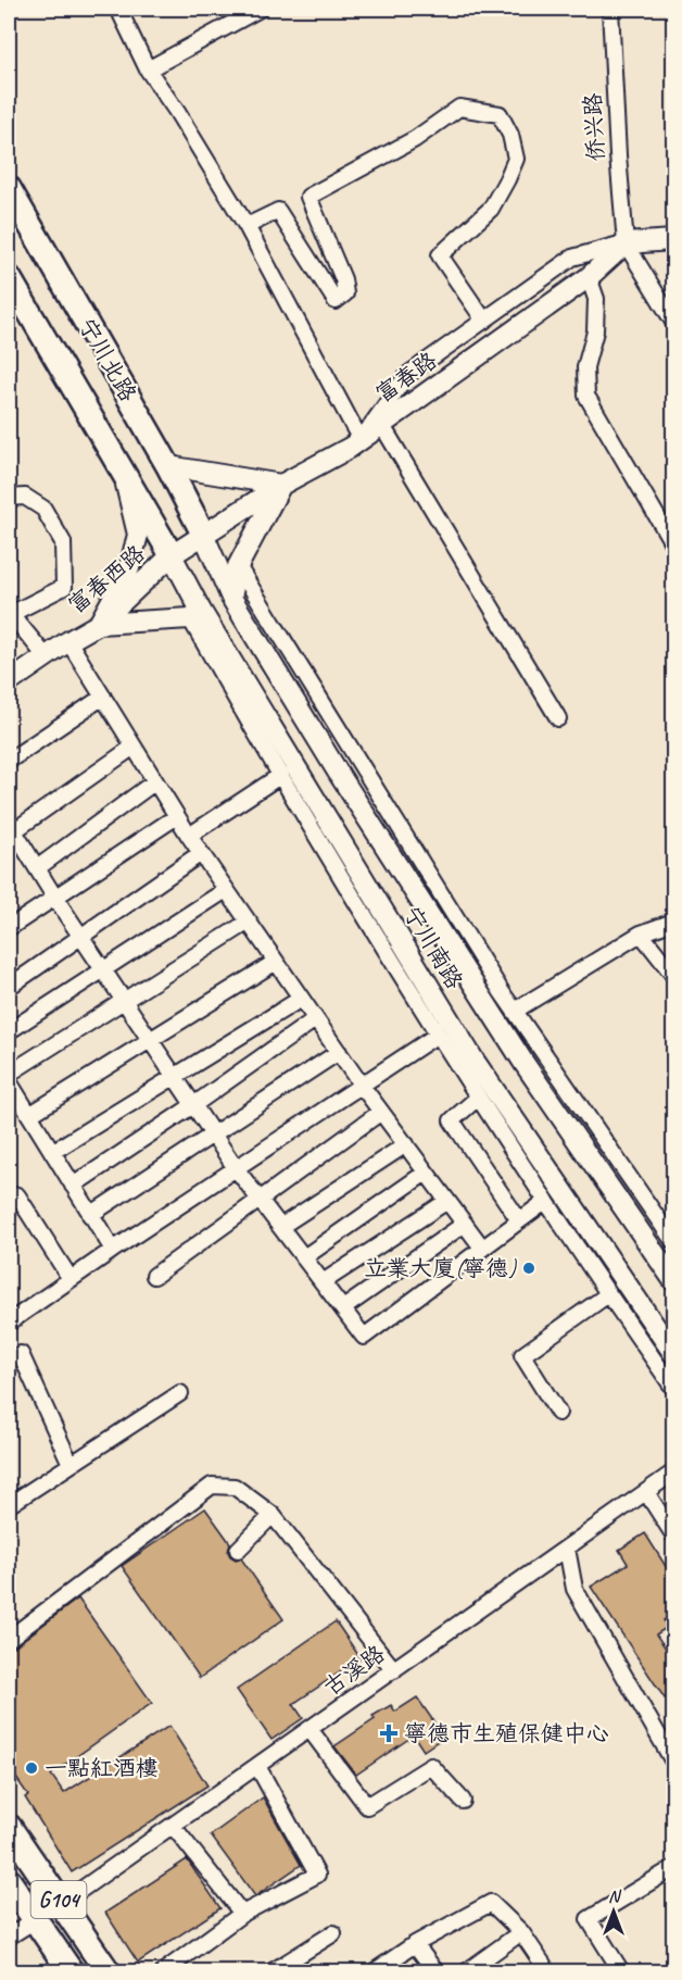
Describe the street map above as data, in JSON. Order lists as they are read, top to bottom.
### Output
{
  "streets": {
    "highway": ["G104"],
    "main road": [
      "宁川北路",
      "富春路",
      "富春西路",
      "宁川南路"
    ],
    "street": ["侨兴路", "古溪路"]
  },
  "crossings": [
    ["侨兴路", "富春路"],
    ["宁川北路", "富春路"],
    ["宁川北路", "富春西路"],
    ["宁川北路", "宁川南路"],
    ["富春路", "富春西路"],
    ["富春路", "宁川南路"],
    ["富春西路", "宁川南路"],
    ["古溪路", "G104"]
  ],
  "places": {
    "other": ["立業大廈(寧德)", "一點紅酒樓"],
    "health": ["寧德市生殖保健中心"]
  },
  "north": "top"
}
